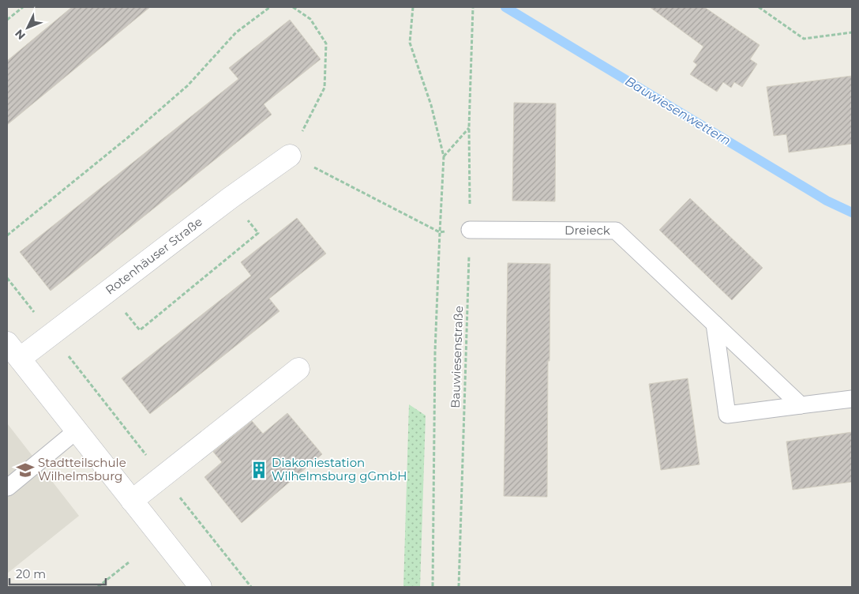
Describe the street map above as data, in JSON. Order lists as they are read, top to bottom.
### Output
{
  "streets": {
    "street": ["Rotenhäuser Straße"],
    "lane": ["Dreieck"],
    "path": ["Bauwiesenstraße"]
  },
  "crossings": [
    ["Dreieck", "Bauwiesenstraße"]
  ],
  "water": ["Bauwiesenwettern"],
  "places": {
    "school or university": ["Stadtteilschule Wilhelmsburg"],
    "building": ["Diakoniestation Wilhelmsburg gGmbH"]
  },
  "scale_bar": "20 m",
  "north": "bottom left"
}
